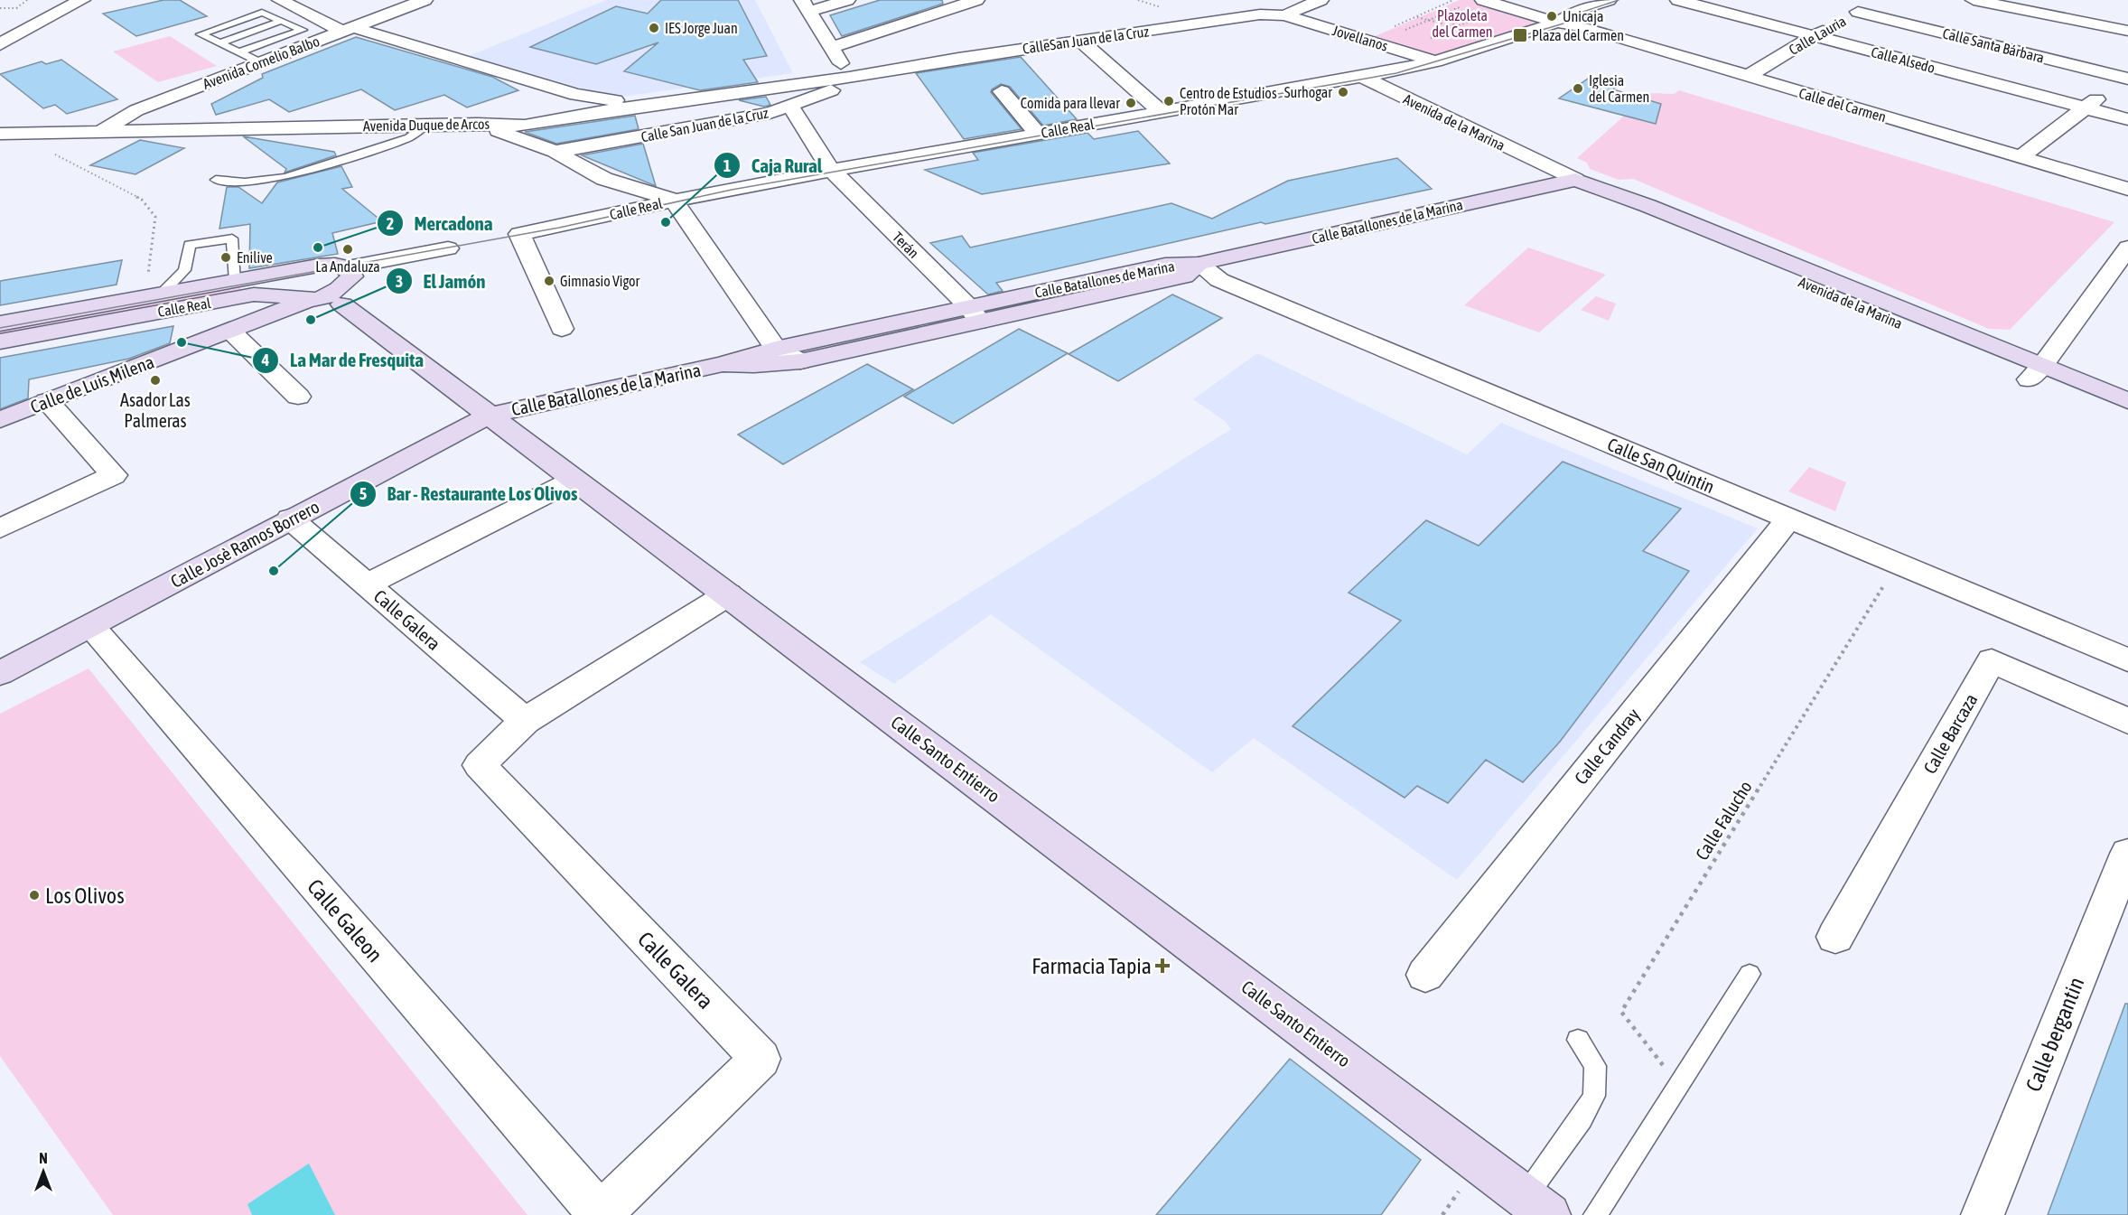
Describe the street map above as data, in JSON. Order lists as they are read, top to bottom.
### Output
{
  "streets": {
    "street": [
      "Calle Lauria",
      "Jovellanos",
      "CalleSan Juan de la Cruz",
      "Calle Santa Bárbara",
      "Calle Alsedo",
      "Avenida Cornelio Balbo",
      "Calle del Carmen",
      "Avenida de la Marina",
      "Avenida Duque de Arcos",
      "Calle San Juan de la Cruz",
      "Calle Real",
      "Calle Batallones de la Marina",
      "Terán",
      "Calle Batallones de Marina",
      "Calle de Luis Milena",
      "Calle San Quintin",
      "Calle Josè Ramos Borrero",
      "Calle Galera",
      "Calle Barcaza",
      "Calle Candray",
      "Calle Santo Entierro",
      "Calle Galeon",
      "Calle bergantin"
    ],
    "path": ["Calle Falucho"]
  },
  "crossings": [
    ["Calle Lauria", "Calle Santa Bárbara"],
    ["Calle Lauria", "Calle Alsedo"],
    ["Calle Lauria", "Calle del Carmen"],
    ["Jovellanos", "CalleSan Juan de la Cruz"],
    ["Jovellanos", "Calle Real"],
    ["CalleSan Juan de la Cruz", "Avenida Duque de Arcos"],
    ["CalleSan Juan de la Cruz", "Calle San Juan de la Cruz"],
    ["Avenida Cornelio Balbo", "Avenida Duque de Arcos"],
    ["Calle del Carmen", "Calle Real"],
    ["Avenida de la Marina", "Calle Real"],
    ["Avenida de la Marina", "Calle Batallones de la Marina"],
    ["Avenida Duque de Arcos", "Calle San Juan de la Cruz"],
    ["Calle San Juan de la Cruz", "Terán"],
    ["Calle Real", "Terán"],
    ["Calle Real", "Calle de Luis Milena"],
    ["Calle Real", "Calle Santo Entierro"],
    ["Calle Batallones de la Marina", "Calle Batallones de Marina"],
    ["Calle Batallones de la Marina", "Calle San Quintin"],
    ["Calle Batallones de la Marina", "Calle Josè Ramos Borrero"],
    ["Calle Batallones de la Marina", "Calle Santo Entierro"],
    ["Terán", "Calle Batallones de Marina"],
    ["Calle Batallones de Marina", "Calle San Quintin"],
    ["Calle San Quintin", "Calle Candray"],
    ["Calle San Quintin", "Calle Falucho"],
    ["Calle Josè Ramos Borrero", "Calle Galera"],
    ["Calle Josè Ramos Borrero", "Calle Santo Entierro"],
    ["Calle Josè Ramos Borrero", "Calle Galeon"],
    ["Calle Galera", "Calle Santo Entierro"],
    ["Calle Galera", "Calle Galeon"]
  ],
  "parks": ["Plazoleta del Carmen"],
  "places": {
    "other": [
      "Unicaja",
      "IES Jorge Juan",
      "Iglesia del Carmen",
      "Surhogar",
      "Centro de Estudios Protón Mar",
      "Comida para llevar",
      "Caja Rural",
      "Mercadona",
      "La Andaluza",
      "Enilive",
      "Gimnasio Vigor",
      "El Jamón",
      "La Mar de Fresquita",
      "Asador Las Palmeras",
      "Bar - Restaurante Los Olivos",
      "Los Olivos"
    ],
    "transit": ["Plaza del Carmen"],
    "health": ["Farmacia Tapia"]
  },
  "north": "top"
}
